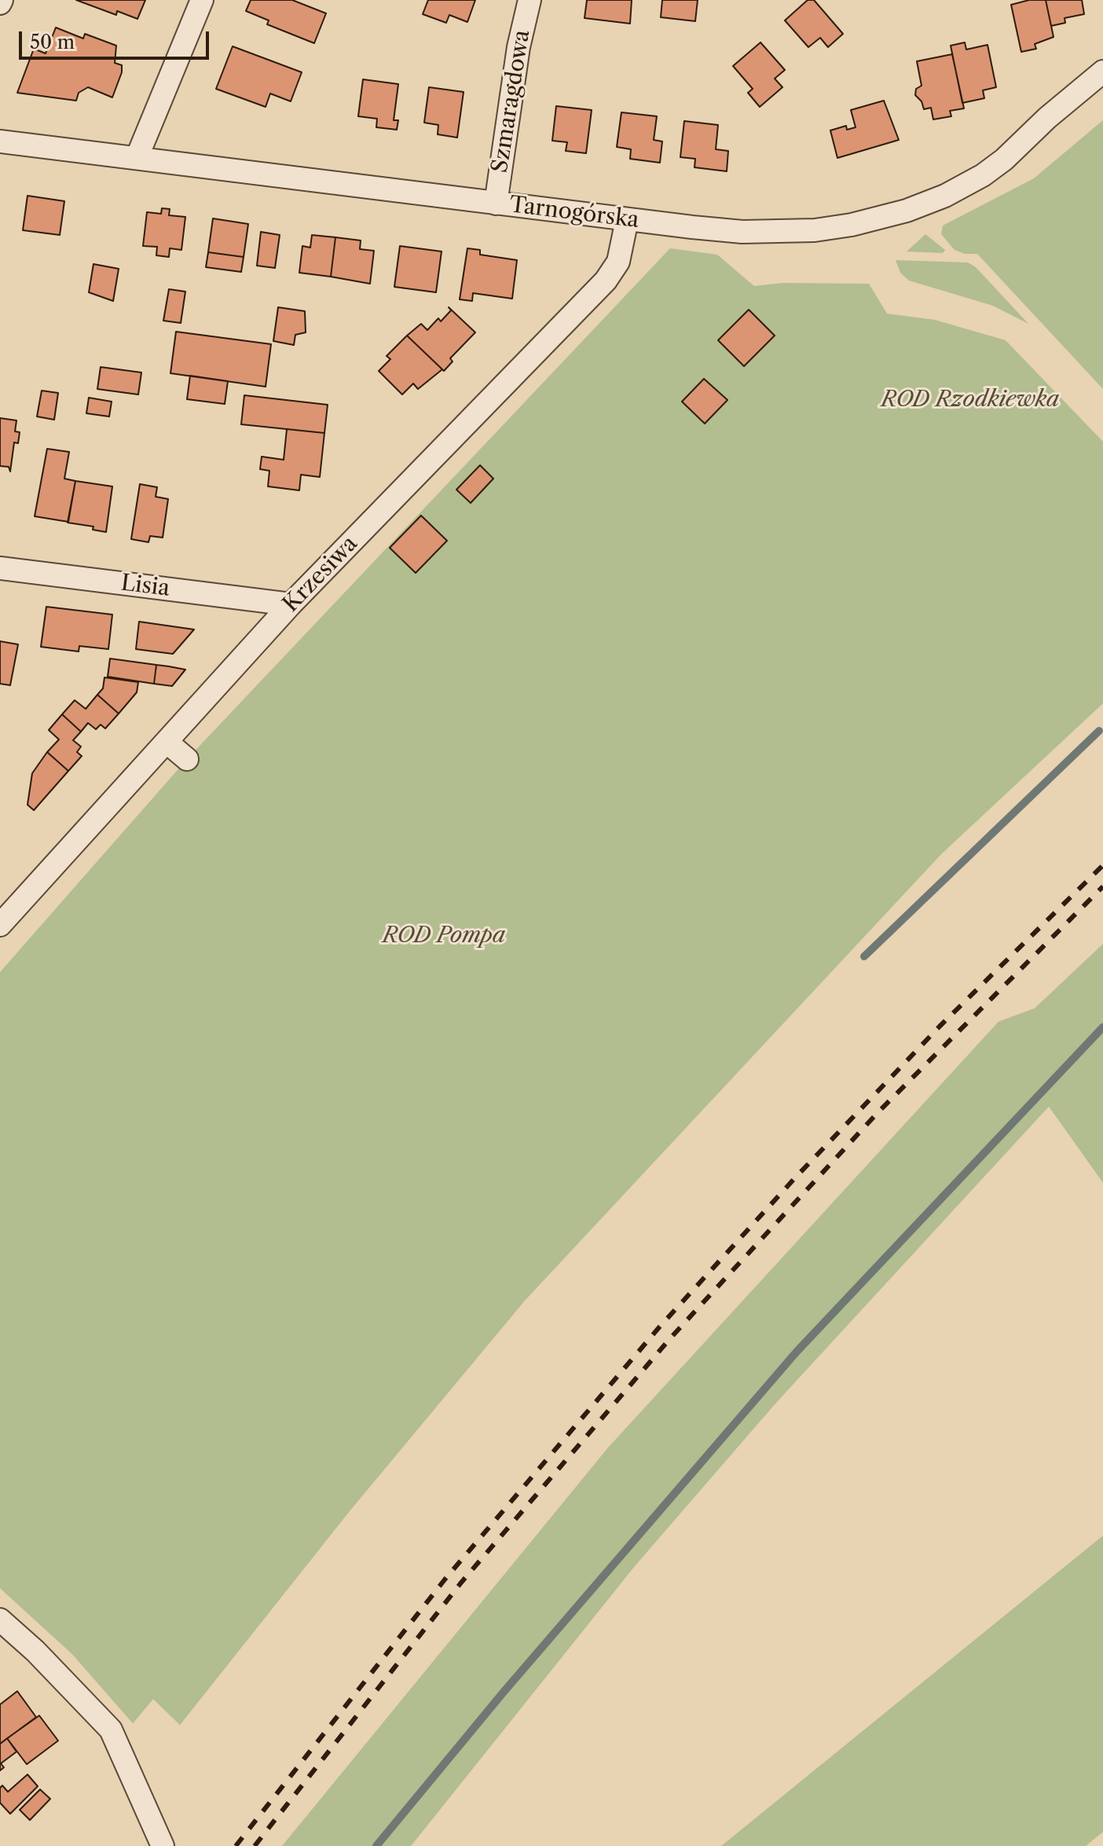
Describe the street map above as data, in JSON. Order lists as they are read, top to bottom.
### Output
{
  "streets": {
    "street": [
      "Szmaragdowa",
      "Tarnogórska",
      "Krzesiwa",
      "Lisia"
    ]
  },
  "crossings": [
    ["Szmaragdowa", "Tarnogórska"],
    ["Tarnogórska", "Krzesiwa"],
    ["Krzesiwa", "Lisia"]
  ],
  "parks": ["ROD Rzodkiewka", "ROD Pompa"],
  "scale_bar": "50 m"
}
